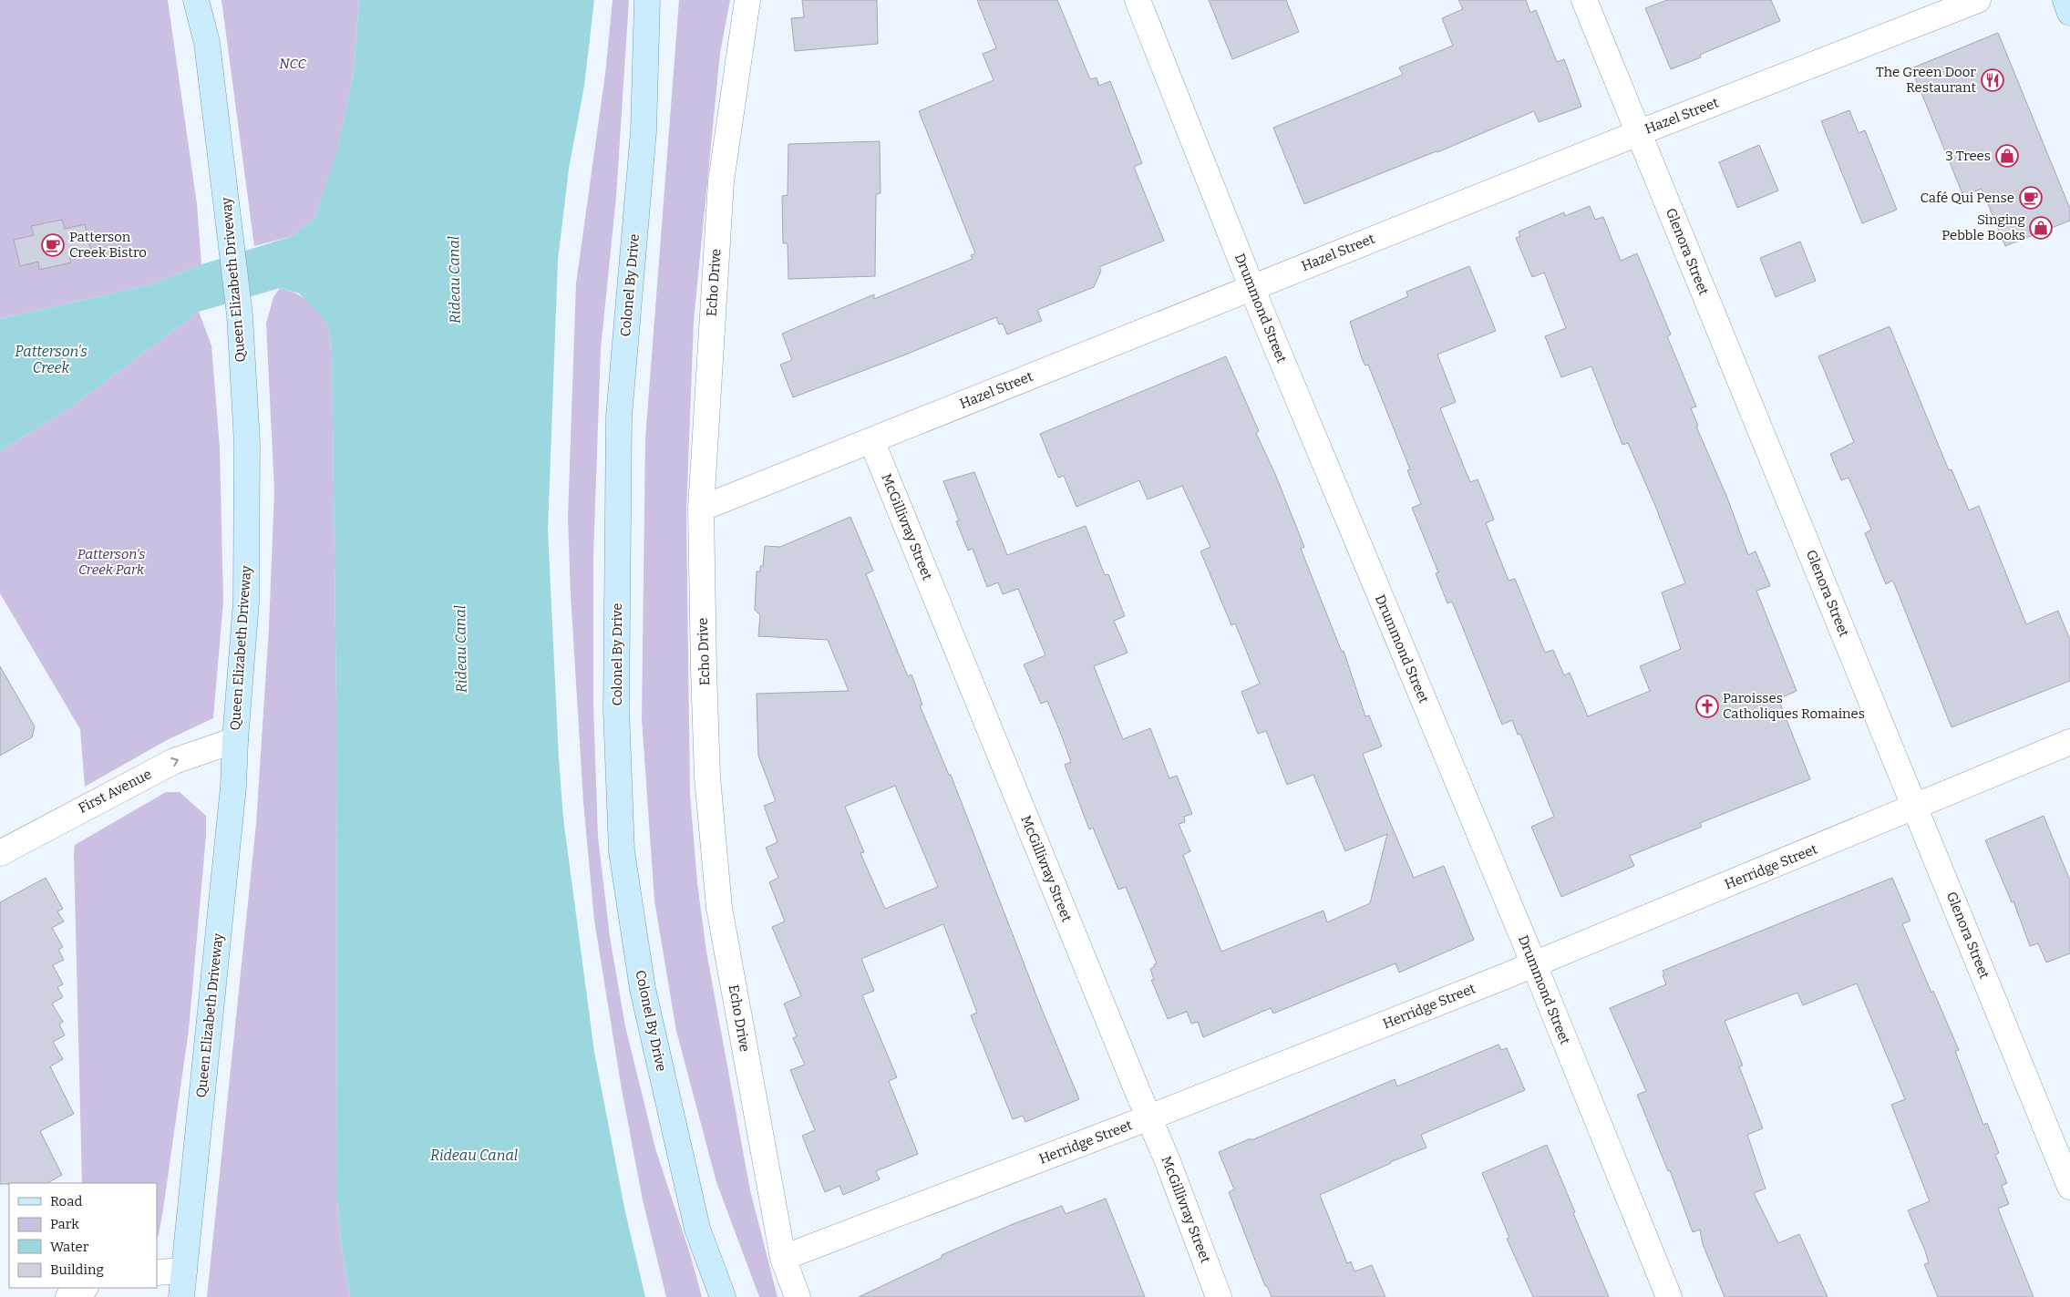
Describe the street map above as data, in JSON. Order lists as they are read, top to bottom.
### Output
{
  "streets": {
    "main road": ["Queen Elizabeth Driveway", "Colonel By Drive"],
    "street": [
      "Hazel Street",
      "Glenora Street",
      "Echo Drive",
      "Drummond Street",
      "McGillivray Street",
      "First Avenue",
      "Herridge Street"
    ]
  },
  "crossings": [
    ["Hazel Street", "Glenora Street"],
    ["Hazel Street", "Echo Drive"],
    ["Hazel Street", "Drummond Street"],
    ["Hazel Street", "McGillivray Street"],
    ["Glenora Street", "Herridge Street"],
    ["Queen Elizabeth Driveway", "First Avenue"],
    ["Echo Drive", "Herridge Street"],
    ["Drummond Street", "Herridge Street"],
    ["McGillivray Street", "Herridge Street"]
  ],
  "one_way": ["First Avenue"],
  "water": ["Rideau Canal", "Patterson's Creek"],
  "parks": ["NCC", "Patterson's Creek Park"],
  "places": {
    "restaurant": ["The Green Door Restaurant"],
    "shop": ["3 Trees", "Singing Pebble Books"],
    "cafe": ["Café Qui Pense", "Patterson Creek Bistro"],
    "church": ["Paroisses Catholiques Romaines"]
  },
  "legend": [
    "Road",
    "Park",
    "Water",
    "Building"
  ]
}
